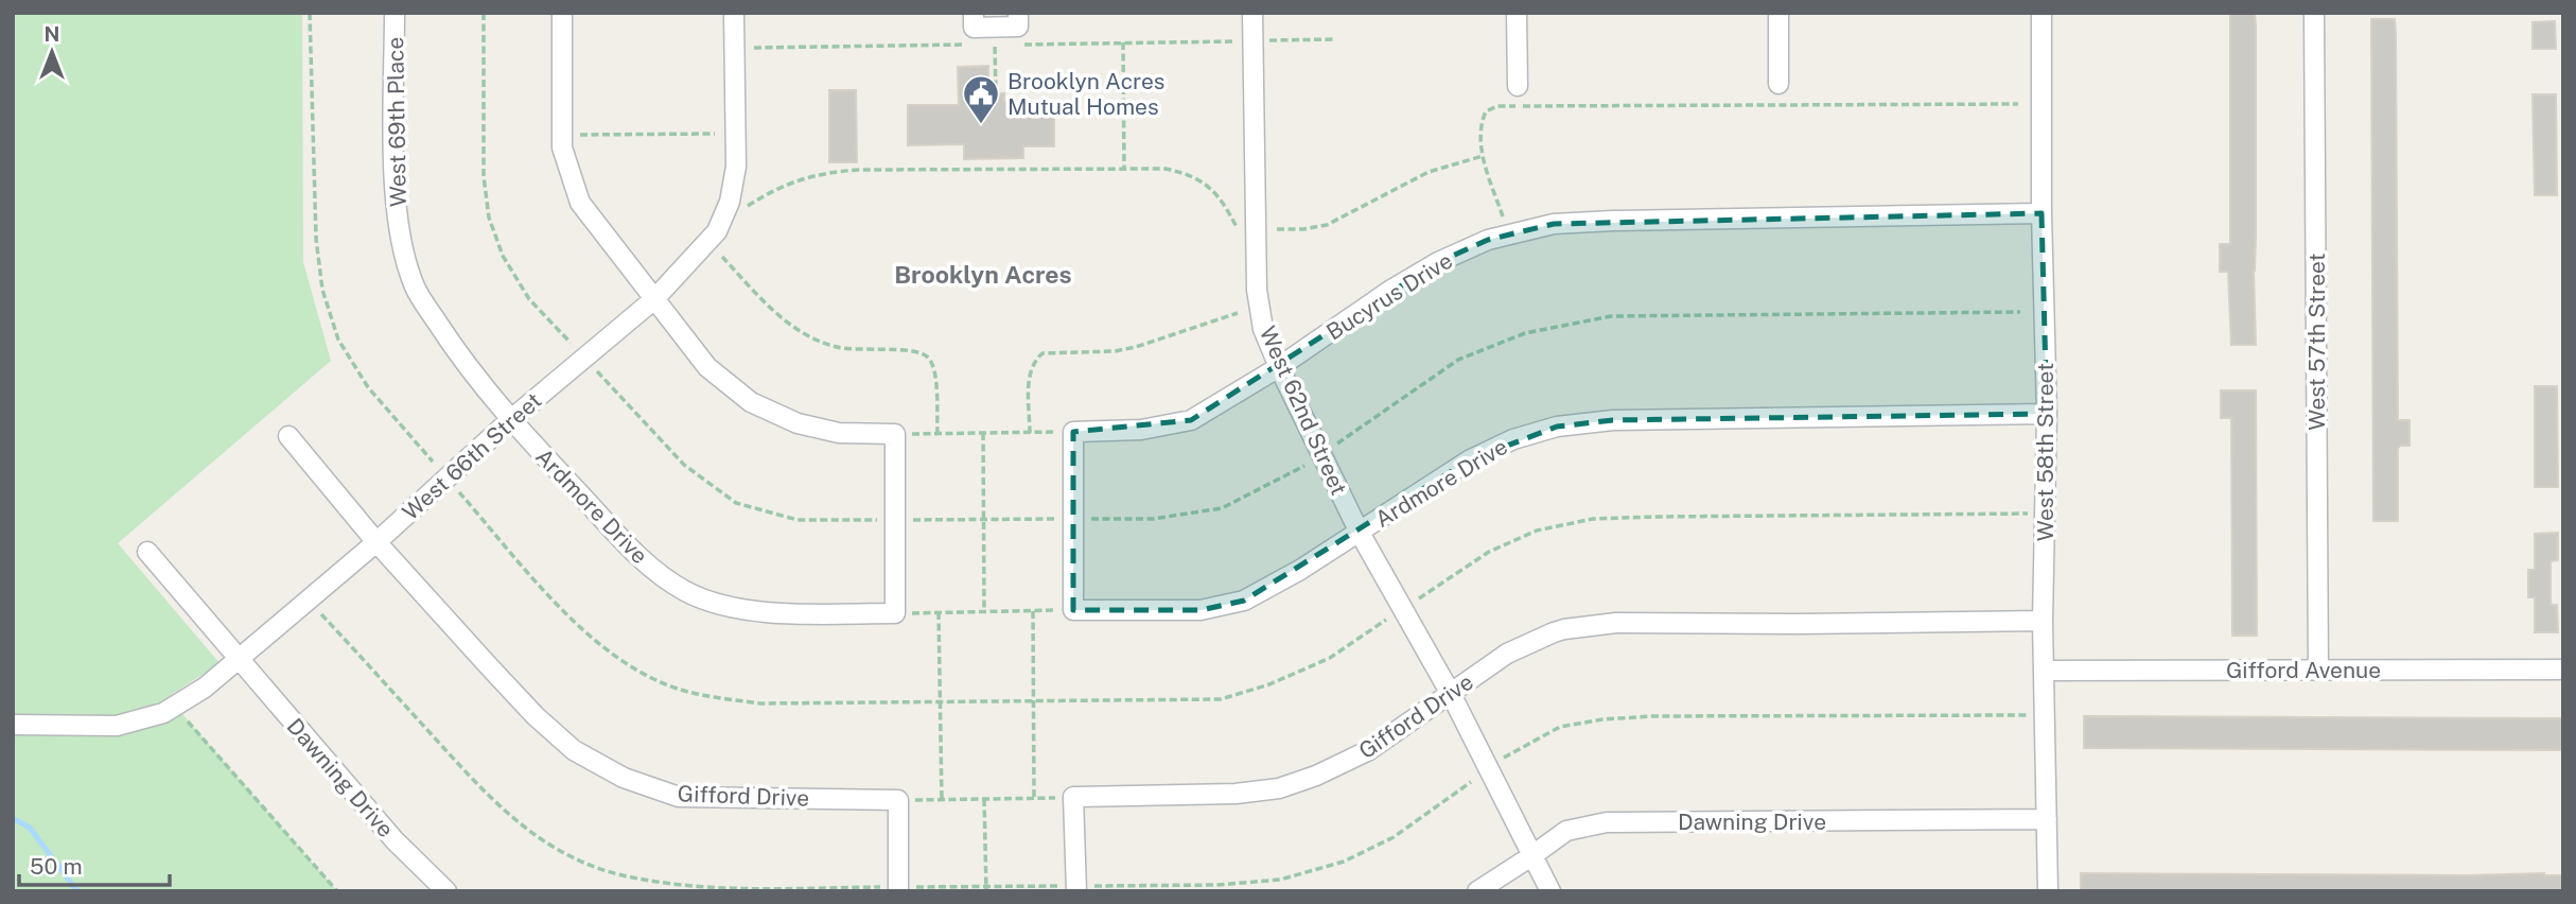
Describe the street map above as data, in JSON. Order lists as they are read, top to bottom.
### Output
{
  "streets": {
    "street": [
      "West 69th Place",
      "Bucyrus Drive",
      "West 57th Street",
      "West 62nd Street",
      "West 58th Street",
      "West 66th Street",
      "Ardmore Drive",
      "Gifford Avenue",
      "Gifford Drive",
      "Dawning Drive"
    ]
  },
  "crossings": [
    ["West 69th Place", "West 66th Street"],
    ["West 69th Place", "Ardmore Drive"],
    ["Bucyrus Drive", "West 62nd Street"],
    ["Bucyrus Drive", "West 58th Street"],
    ["West 57th Street", "Gifford Avenue"],
    ["West 62nd Street", "Ardmore Drive"],
    ["West 62nd Street", "Gifford Drive"],
    ["West 62nd Street", "Dawning Drive"],
    ["West 58th Street", "Ardmore Drive"],
    ["West 58th Street", "Gifford Avenue"],
    ["West 58th Street", "Gifford Drive"],
    ["West 58th Street", "Dawning Drive"],
    ["West 66th Street", "Ardmore Drive"],
    ["West 66th Street", "Gifford Drive"],
    ["West 66th Street", "Dawning Drive"]
  ],
  "districts": ["Brooklyn Acres"],
  "places": {
    "public building": ["Brooklyn Acres Mutual Homes"]
  },
  "scale_bar": "50 m",
  "north": "top"
}
